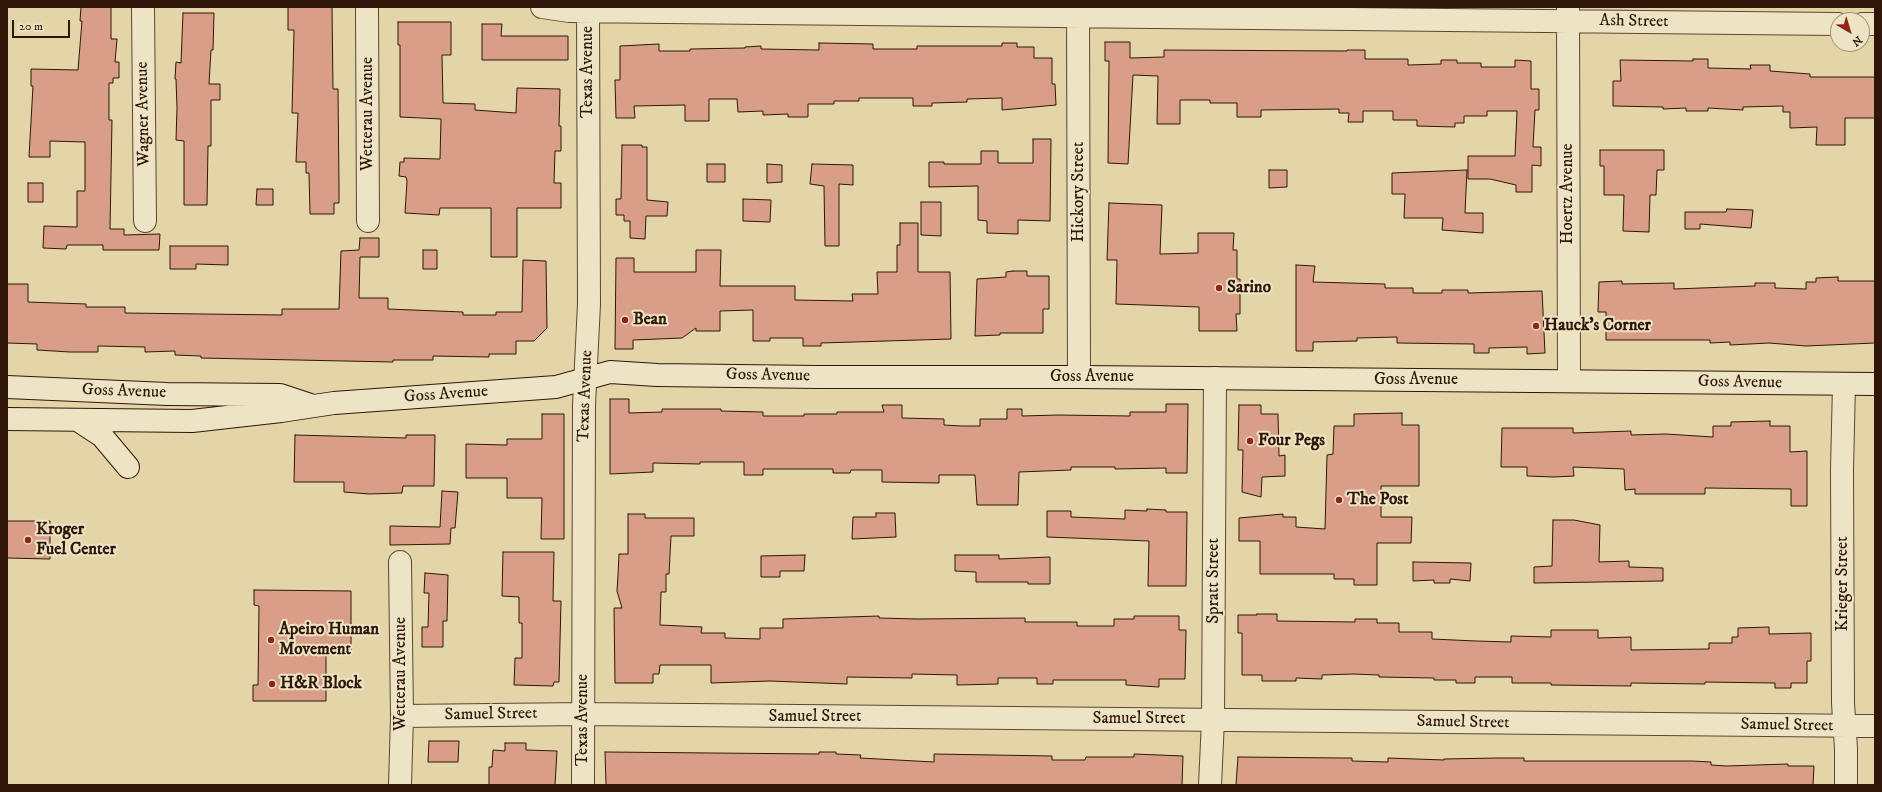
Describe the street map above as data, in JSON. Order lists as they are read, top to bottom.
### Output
{
  "streets": {
    "street": [
      "Ash Street",
      "Texas Avenue",
      "Wagner Avenue",
      "Wetterau Avenue",
      "Hickory Street",
      "Hoertz Avenue",
      "Goss Avenue",
      "Spratt Street",
      "Krieger Street",
      "Samuel Street"
    ]
  },
  "crossings": [
    ["Ash Street", "Texas Avenue"],
    ["Ash Street", "Hickory Street"],
    ["Ash Street", "Hoertz Avenue"],
    ["Texas Avenue", "Goss Avenue"],
    ["Texas Avenue", "Samuel Street"],
    ["Wetterau Avenue", "Samuel Street"],
    ["Hickory Street", "Goss Avenue"],
    ["Hoertz Avenue", "Goss Avenue"],
    ["Goss Avenue", "Spratt Street"],
    ["Goss Avenue", "Krieger Street"],
    ["Spratt Street", "Samuel Street"],
    ["Krieger Street", "Samuel Street"]
  ],
  "places": [
    "Sarino",
    "Bean",
    "Hauck's Corner",
    "Four Pegs",
    "The Post",
    "Kroger Fuel Center",
    "Apeiro Human Movement",
    "H&R Block"
  ],
  "scale_bar": "20 m",
  "north": "bottom right"
}
